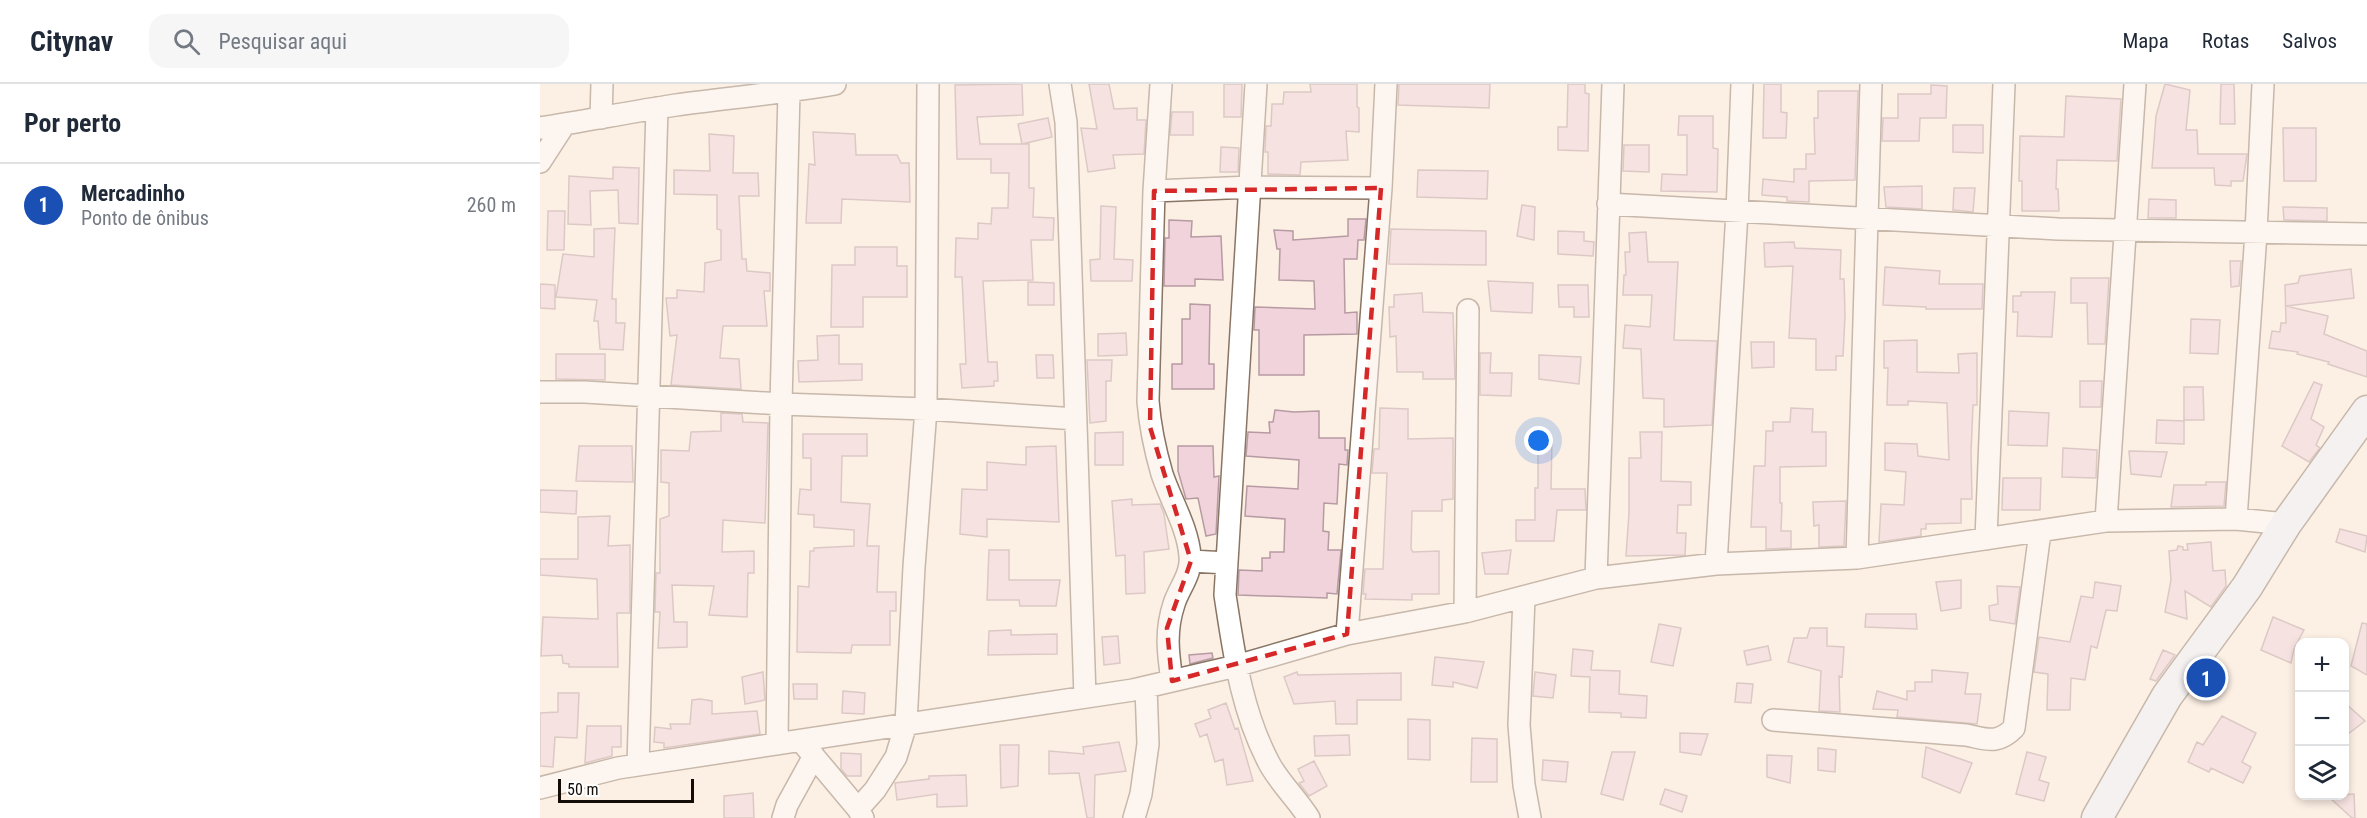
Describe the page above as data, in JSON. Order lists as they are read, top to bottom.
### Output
{
  "scale_bar": "50 m",
  "page": {
    "header": "Citynav",
    "search": "Pesquisar aqui",
    "nav": ["Mapa", "Rotas", "Salvos"],
    "heading": "Por perto",
    "list": [
      {
        "mark": "1",
        "name": "Mercadinho",
        "note": "Ponto de ônibus",
        "value": "260 m"
      }
    ],
    "map_buttons": ["+", "−"],
    "pins": "1",
    "scale": "50 m"
  }
}
